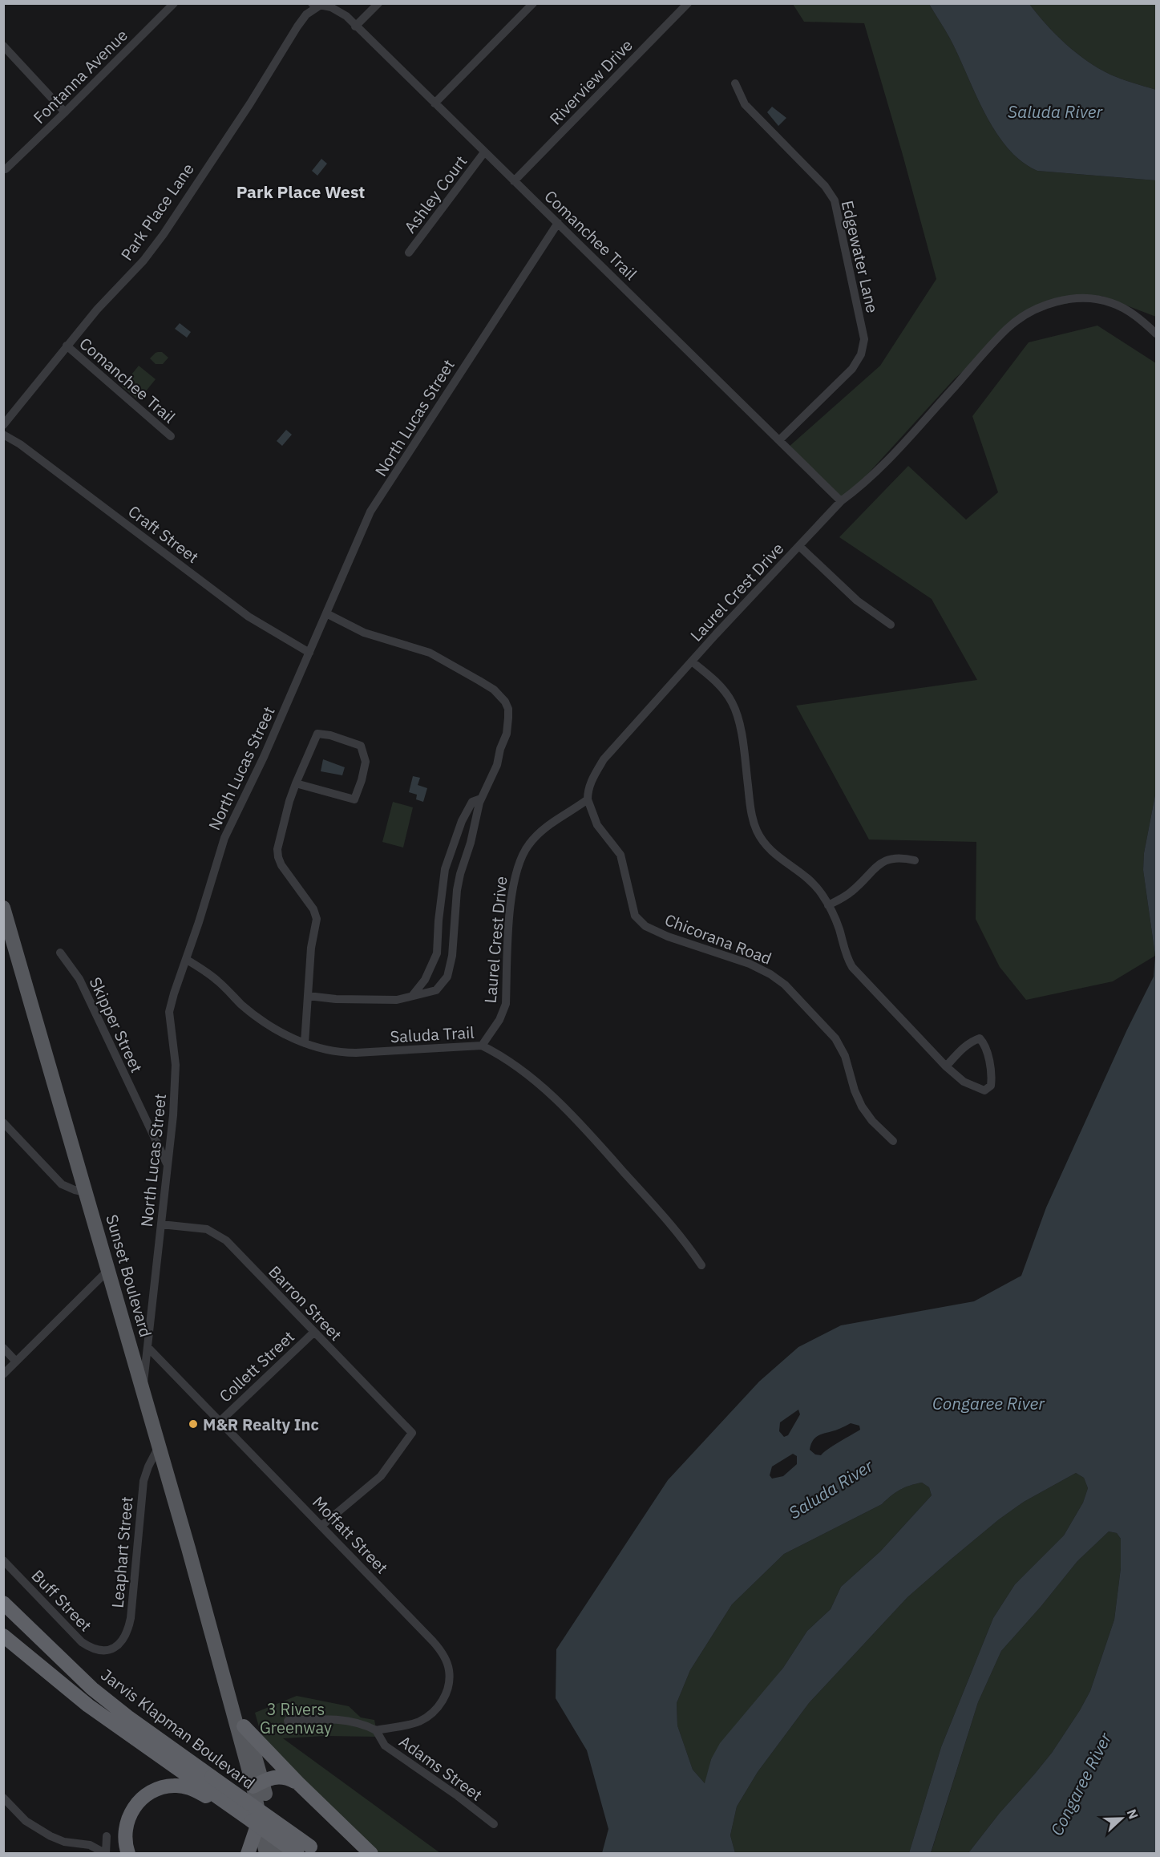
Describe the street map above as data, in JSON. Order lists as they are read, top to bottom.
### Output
{
  "streets": {
    "highway": ["Jarvis Klapman Boulevard"],
    "main road": ["Sunset Boulevard"],
    "street": [
      "Fontanna Avenue",
      "Riverview Drive",
      "Ashley Court",
      "Park Place Lane",
      "Comanchee Trail",
      "Edgewater Lane",
      "North Lucas Street",
      "Craft Street",
      "Laurel Crest Drive",
      "Chicorana Road",
      "Skipper Street",
      "Saluda Trail",
      "Barron Street",
      "Collett Street",
      "Moffatt Street",
      "Leaphart Street",
      "Buff Street",
      "Adams Street"
    ]
  },
  "crossings": [
    ["Riverview Drive", "Comanchee Trail"],
    ["Ashley Court", "Comanchee Trail"],
    ["Park Place Lane", "Comanchee Trail"],
    ["Comanchee Trail", "Edgewater Lane"],
    ["Comanchee Trail", "North Lucas Street"],
    ["Comanchee Trail", "Laurel Crest Drive"],
    ["North Lucas Street", "Craft Street"],
    ["North Lucas Street", "Skipper Street"],
    ["North Lucas Street", "Saluda Trail"],
    ["North Lucas Street", "Sunset Boulevard"],
    ["North Lucas Street", "Barron Street"],
    ["North Lucas Street", "Moffatt Street"],
    ["Laurel Crest Drive", "Chicorana Road"],
    ["Laurel Crest Drive", "Saluda Trail"],
    ["Sunset Boulevard", "Leaphart Street"],
    ["Sunset Boulevard", "Jarvis Klapman Boulevard"],
    ["Barron Street", "Collett Street"],
    ["Barron Street", "Moffatt Street"],
    ["Collett Street", "Moffatt Street"],
    ["Moffatt Street", "Adams Street"],
    ["Leaphart Street", "Buff Street"]
  ],
  "districts": ["Park Place West"],
  "water": ["Saluda River", "Congaree River"],
  "parks": ["3 Rivers Greenway"],
  "places": ["M&R Realty Inc"],
  "north": "right"
}
